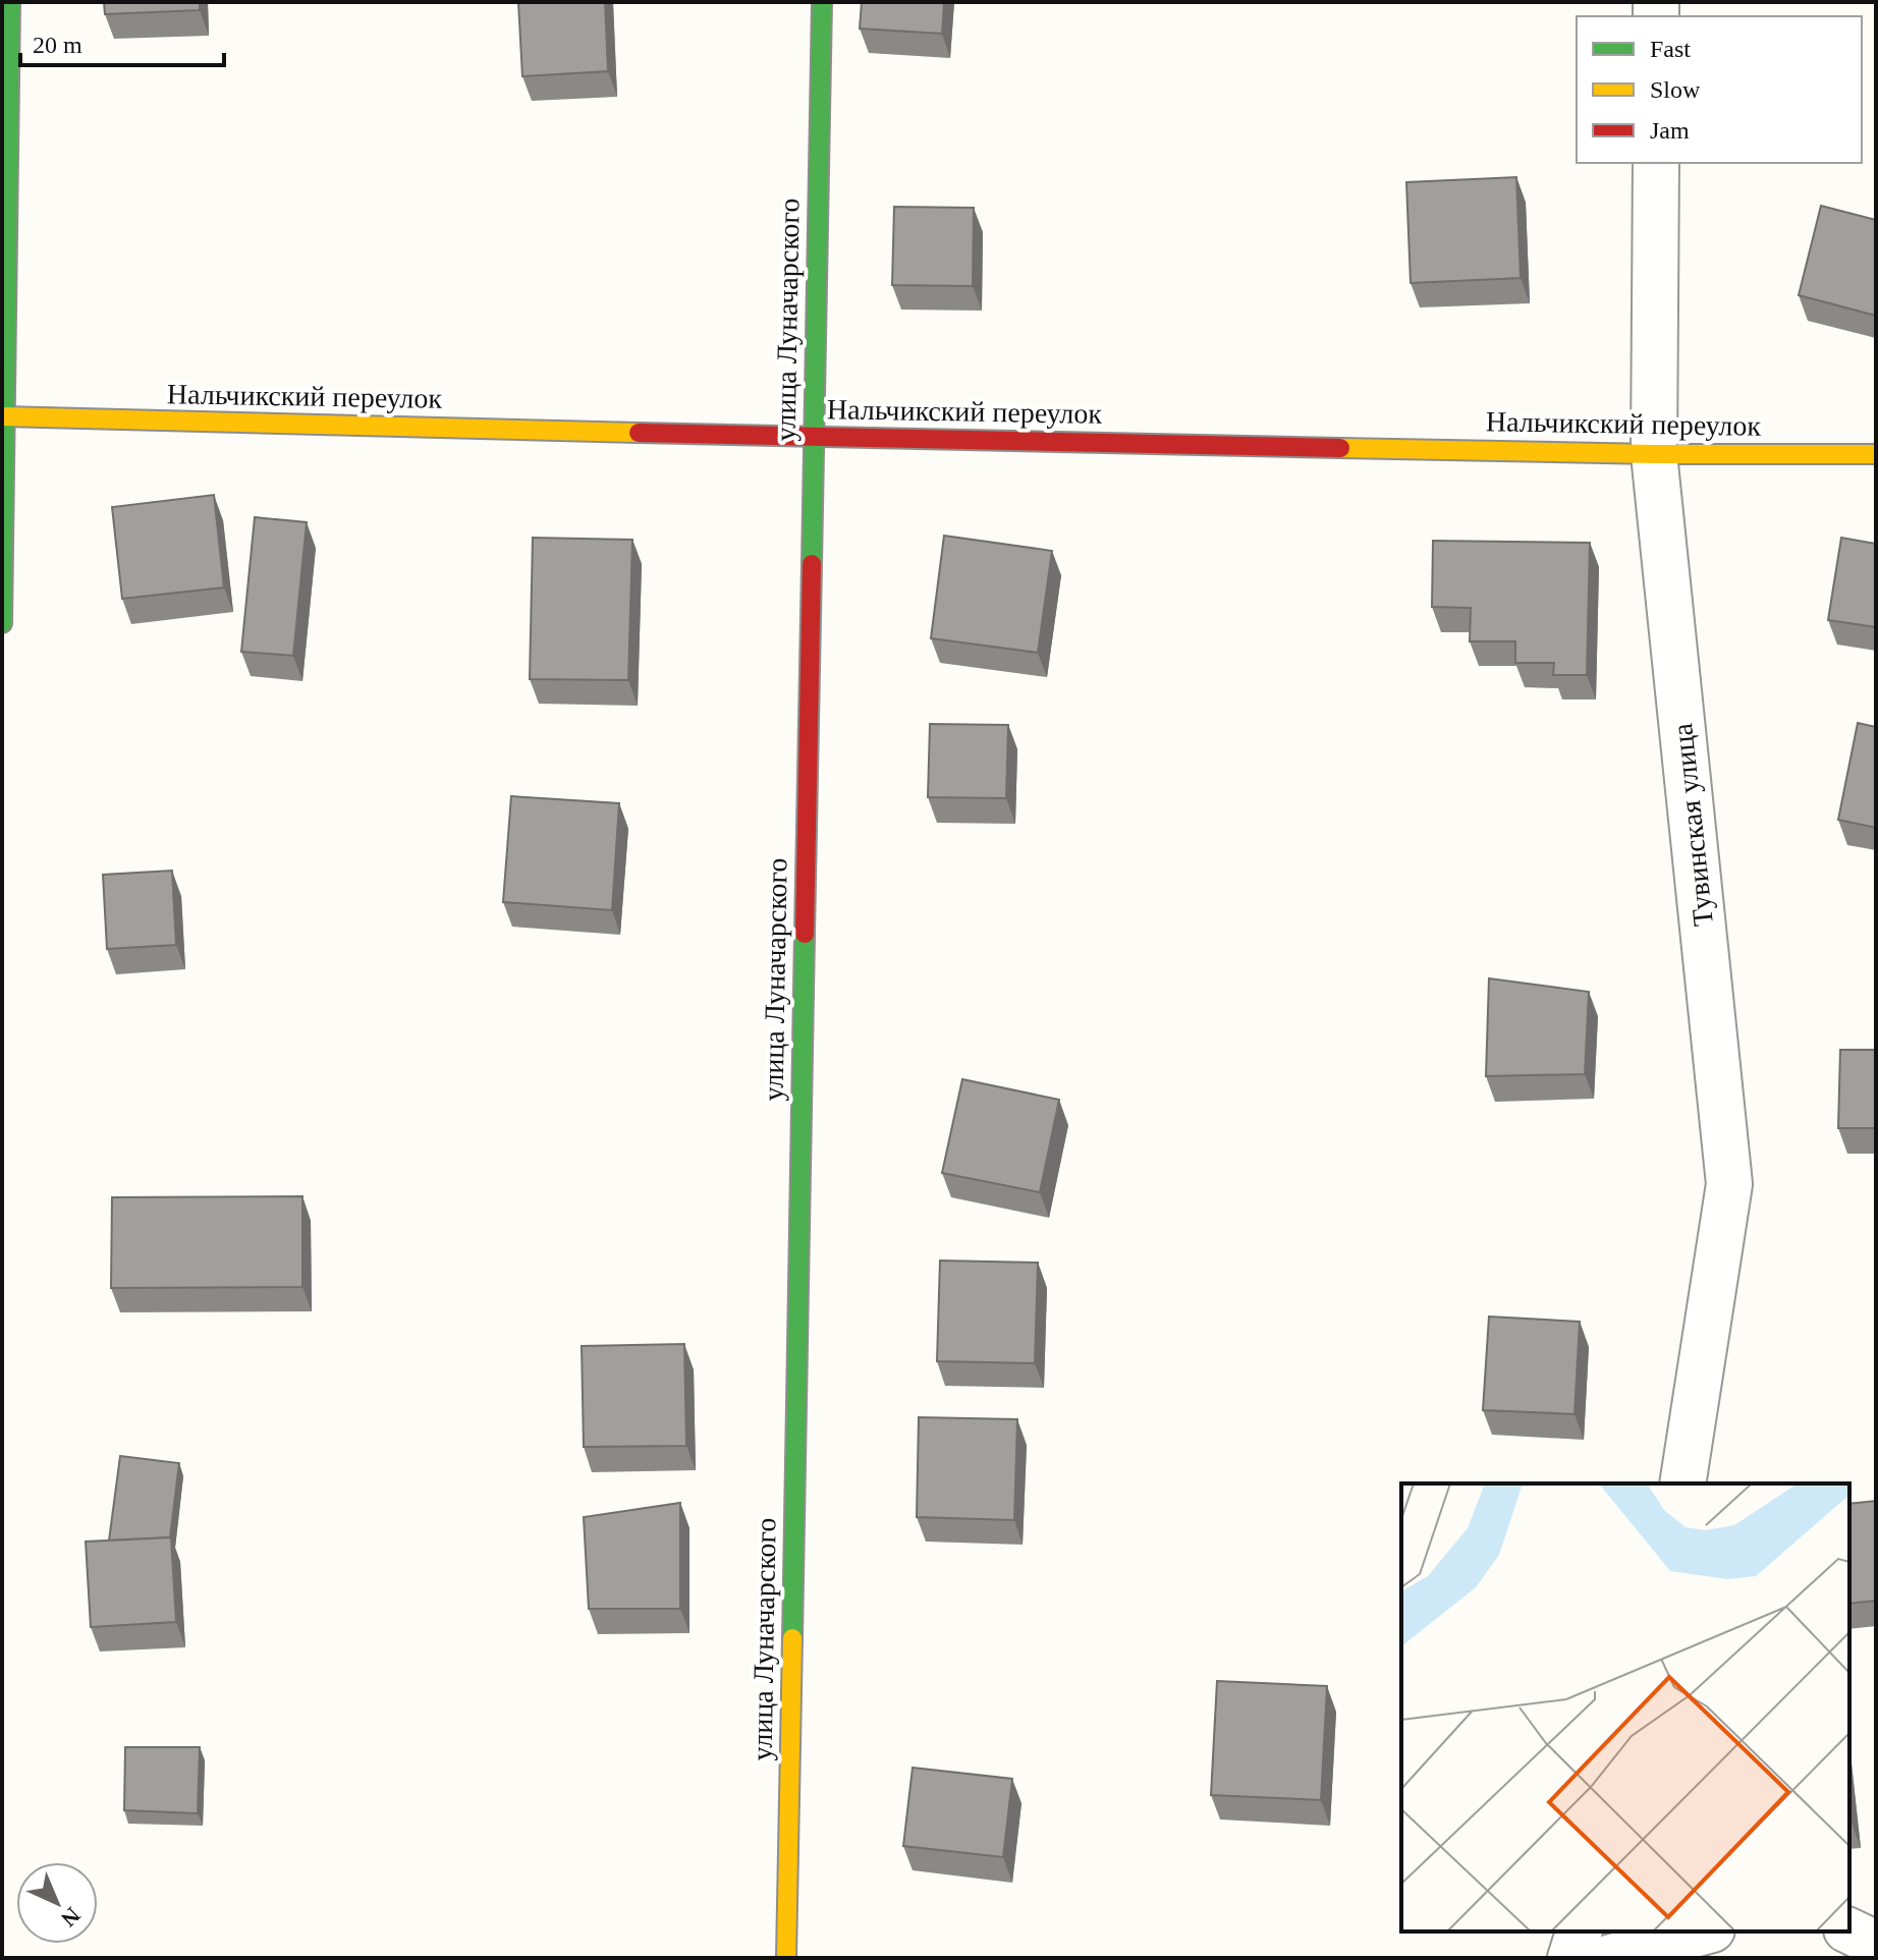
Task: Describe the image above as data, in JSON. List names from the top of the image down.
{
  "streets": {
    "street": ["улица Луначарского", "Нальчикский переулок", "Тувинская улица"]
  },
  "crossings": [
    ["улица Луначарского", "Нальчикский переулок"],
    ["Нальчикский переулок", "Тувинская улица"]
  ],
  "legend": ["Fast", "Slow", "Jam"],
  "scale_bar": "20 m",
  "north": "bottom right"
}
